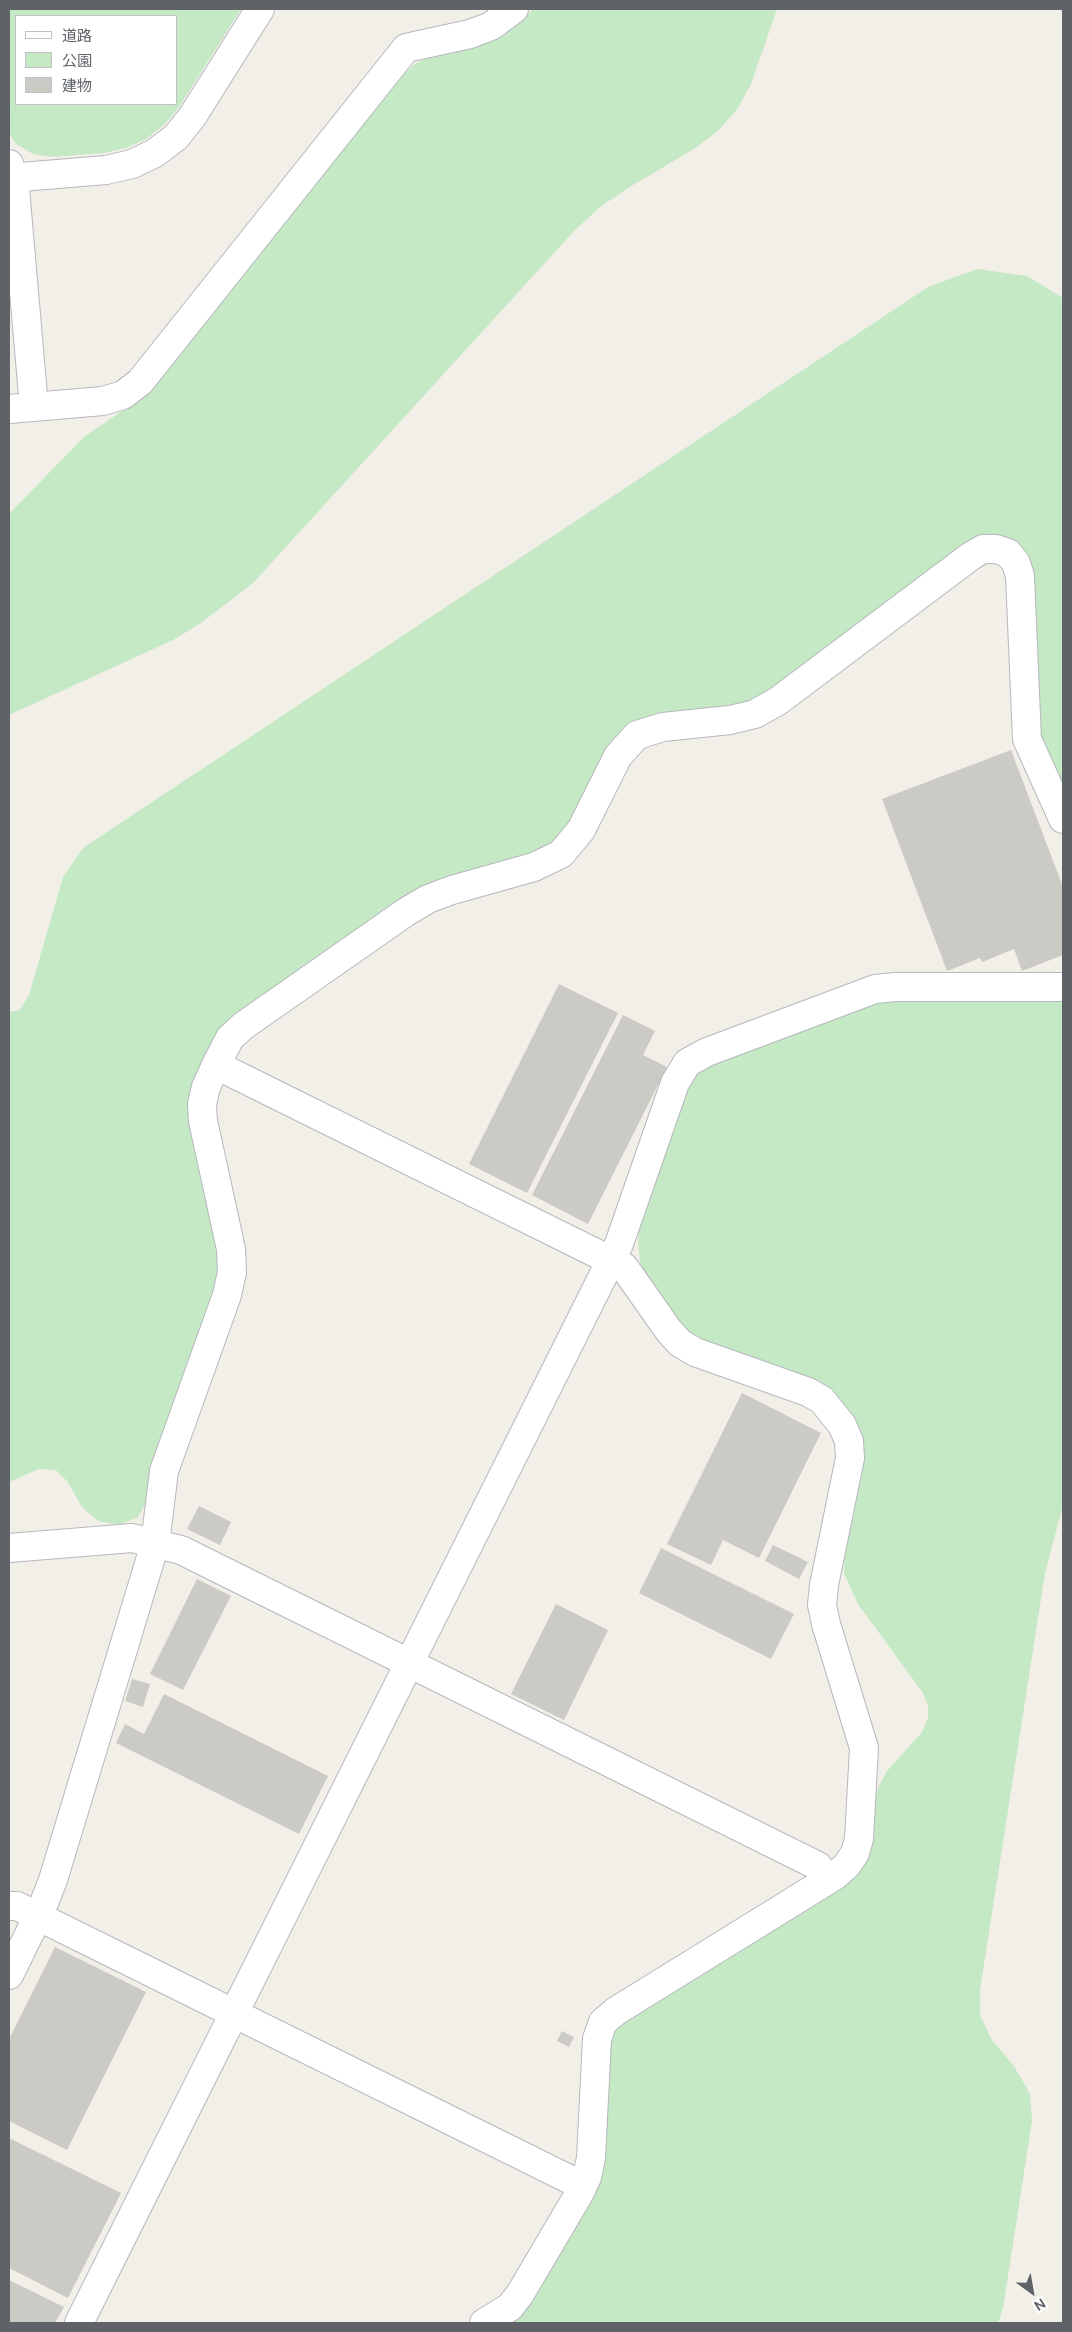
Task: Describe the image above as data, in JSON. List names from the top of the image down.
{
  "legend": ["道路", "公園", "建物"],
  "north": "bottom right"
}
